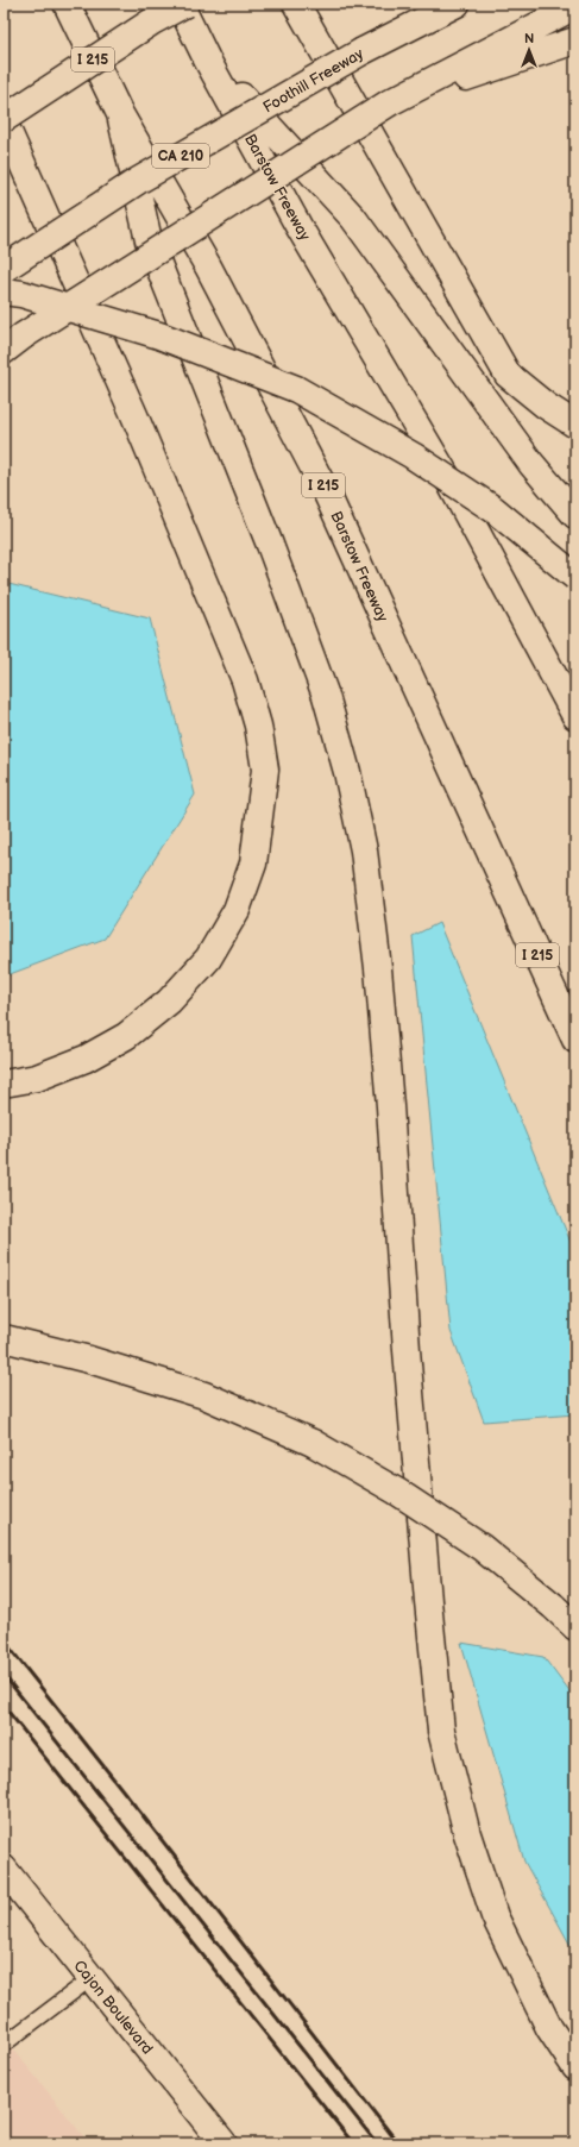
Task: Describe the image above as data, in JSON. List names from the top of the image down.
{
  "streets": {
    "main road": [
      "I 215",
      "Foothill Freeway",
      "CA 210",
      "Barstow Freeway",
      "Cajon Boulevard"
    ]
  },
  "north": "top"
}
